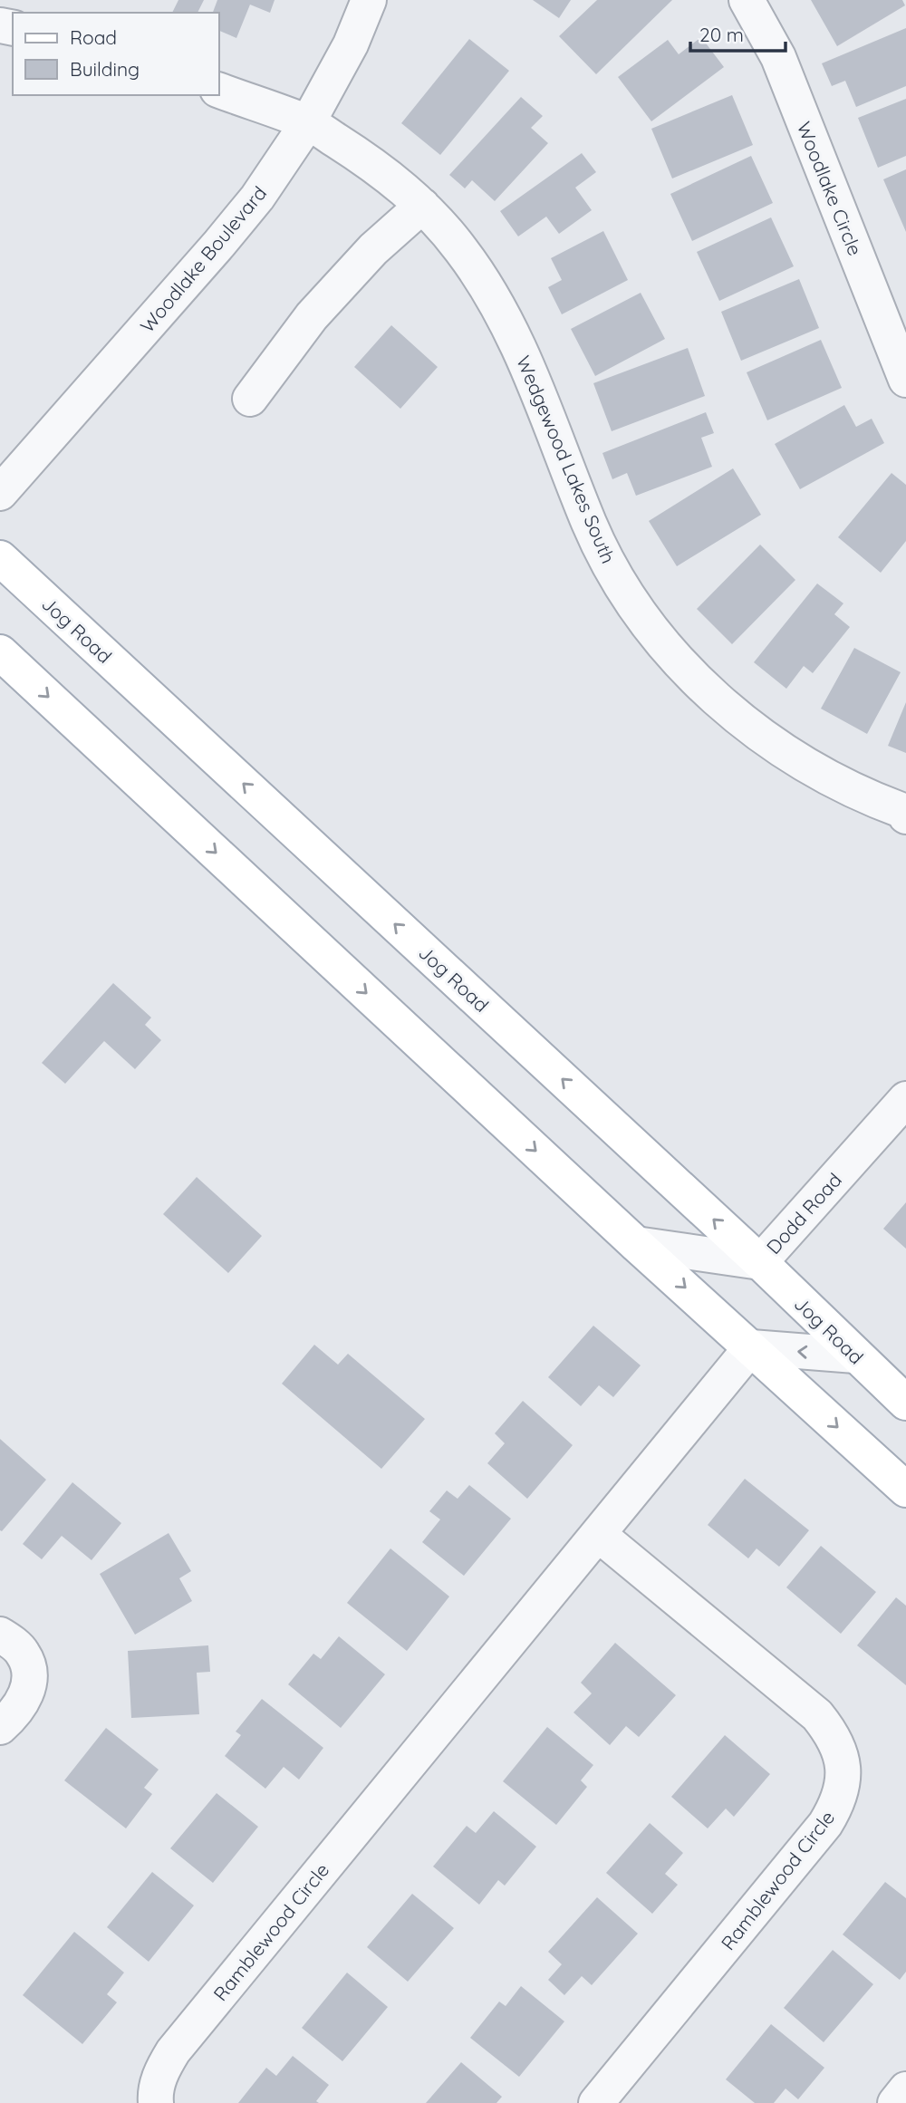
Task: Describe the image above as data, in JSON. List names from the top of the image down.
{
  "streets": {
    "main road": ["Jog Road"],
    "street": [
      "Woodlake Circle",
      "Woodlake Boulevard",
      "Wedgewood Lakes South",
      "Dodd Road",
      "Ramblewood Circle"
    ]
  },
  "crossings": [
    ["Woodlake Boulevard", "Wedgewood Lakes South"],
    ["Jog Road", "Dodd Road"]
  ],
  "legend": ["Road", "Building"],
  "scale_bar": "20 m"
}
